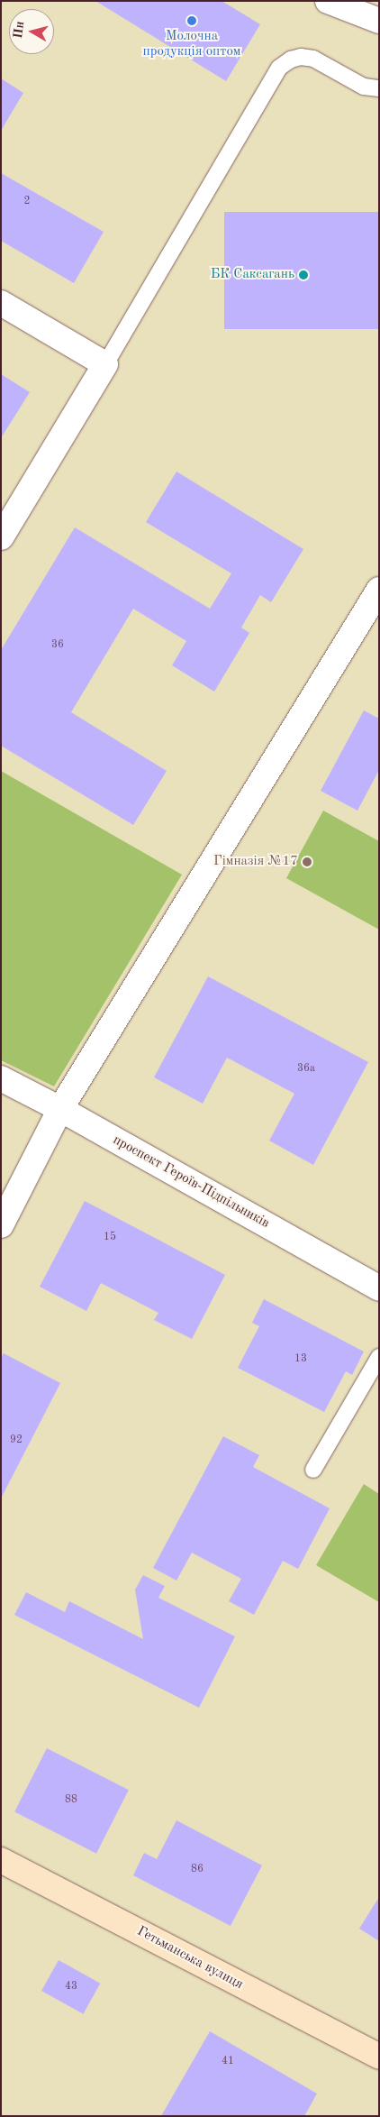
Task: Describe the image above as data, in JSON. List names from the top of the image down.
{
  "streets": {
    "street": ["проспект Героїв-Підпільників", "Гетьманська вулиця"]
  },
  "places": ["Молочна продукція оптом", "БК Саксагань", "Гімназія №17"],
  "house_numbers": [
    "2",
    "36",
    "36а",
    "15",
    "13",
    "92",
    "88",
    "86",
    "43",
    "41"
  ],
  "north": "left"
}
